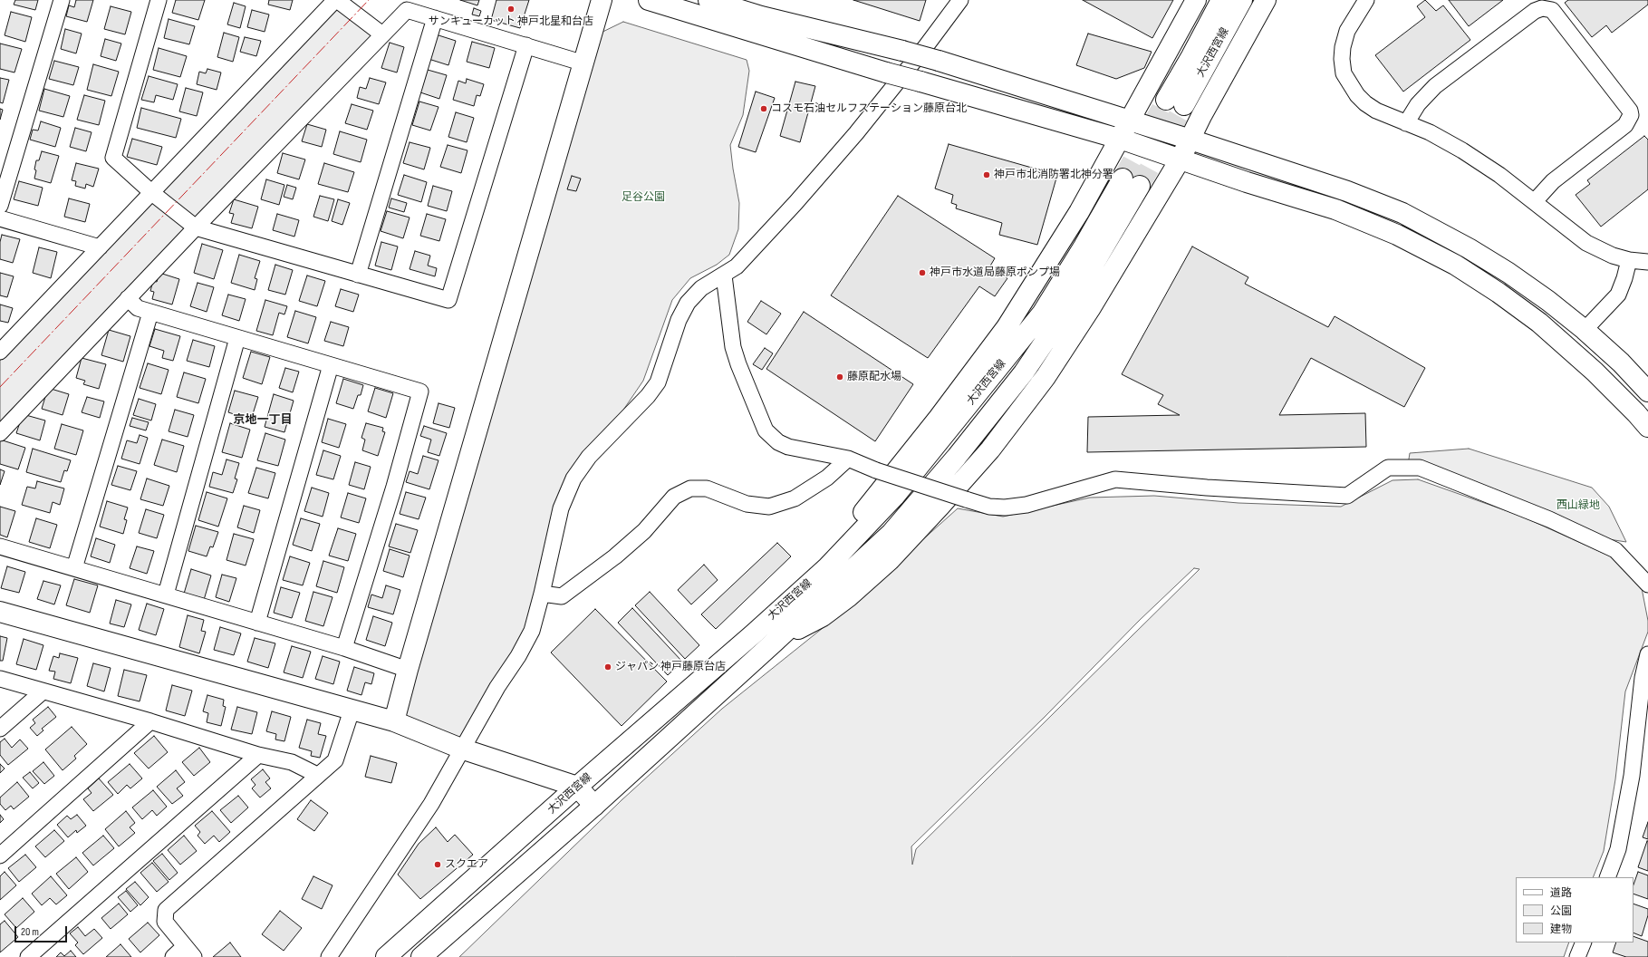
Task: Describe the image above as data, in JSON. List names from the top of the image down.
{
  "streets": {
    "main road": ["大沢西宮線"]
  },
  "districts": ["京地一丁目"],
  "parks": ["足谷公園", "西山緑地"],
  "places": [
    "サンキューカット 神戸北星和台店",
    "コスモ石油セルフステーション藤原台北",
    "神戸市北消防署北神分署",
    "神戸市水道局藤原ポンプ場",
    "藤原配水場",
    "ジャパン 神戸藤原台店",
    "スクエア"
  ],
  "legend": ["道路", "公園", "建物"],
  "scale_bar": "20 m"
}
